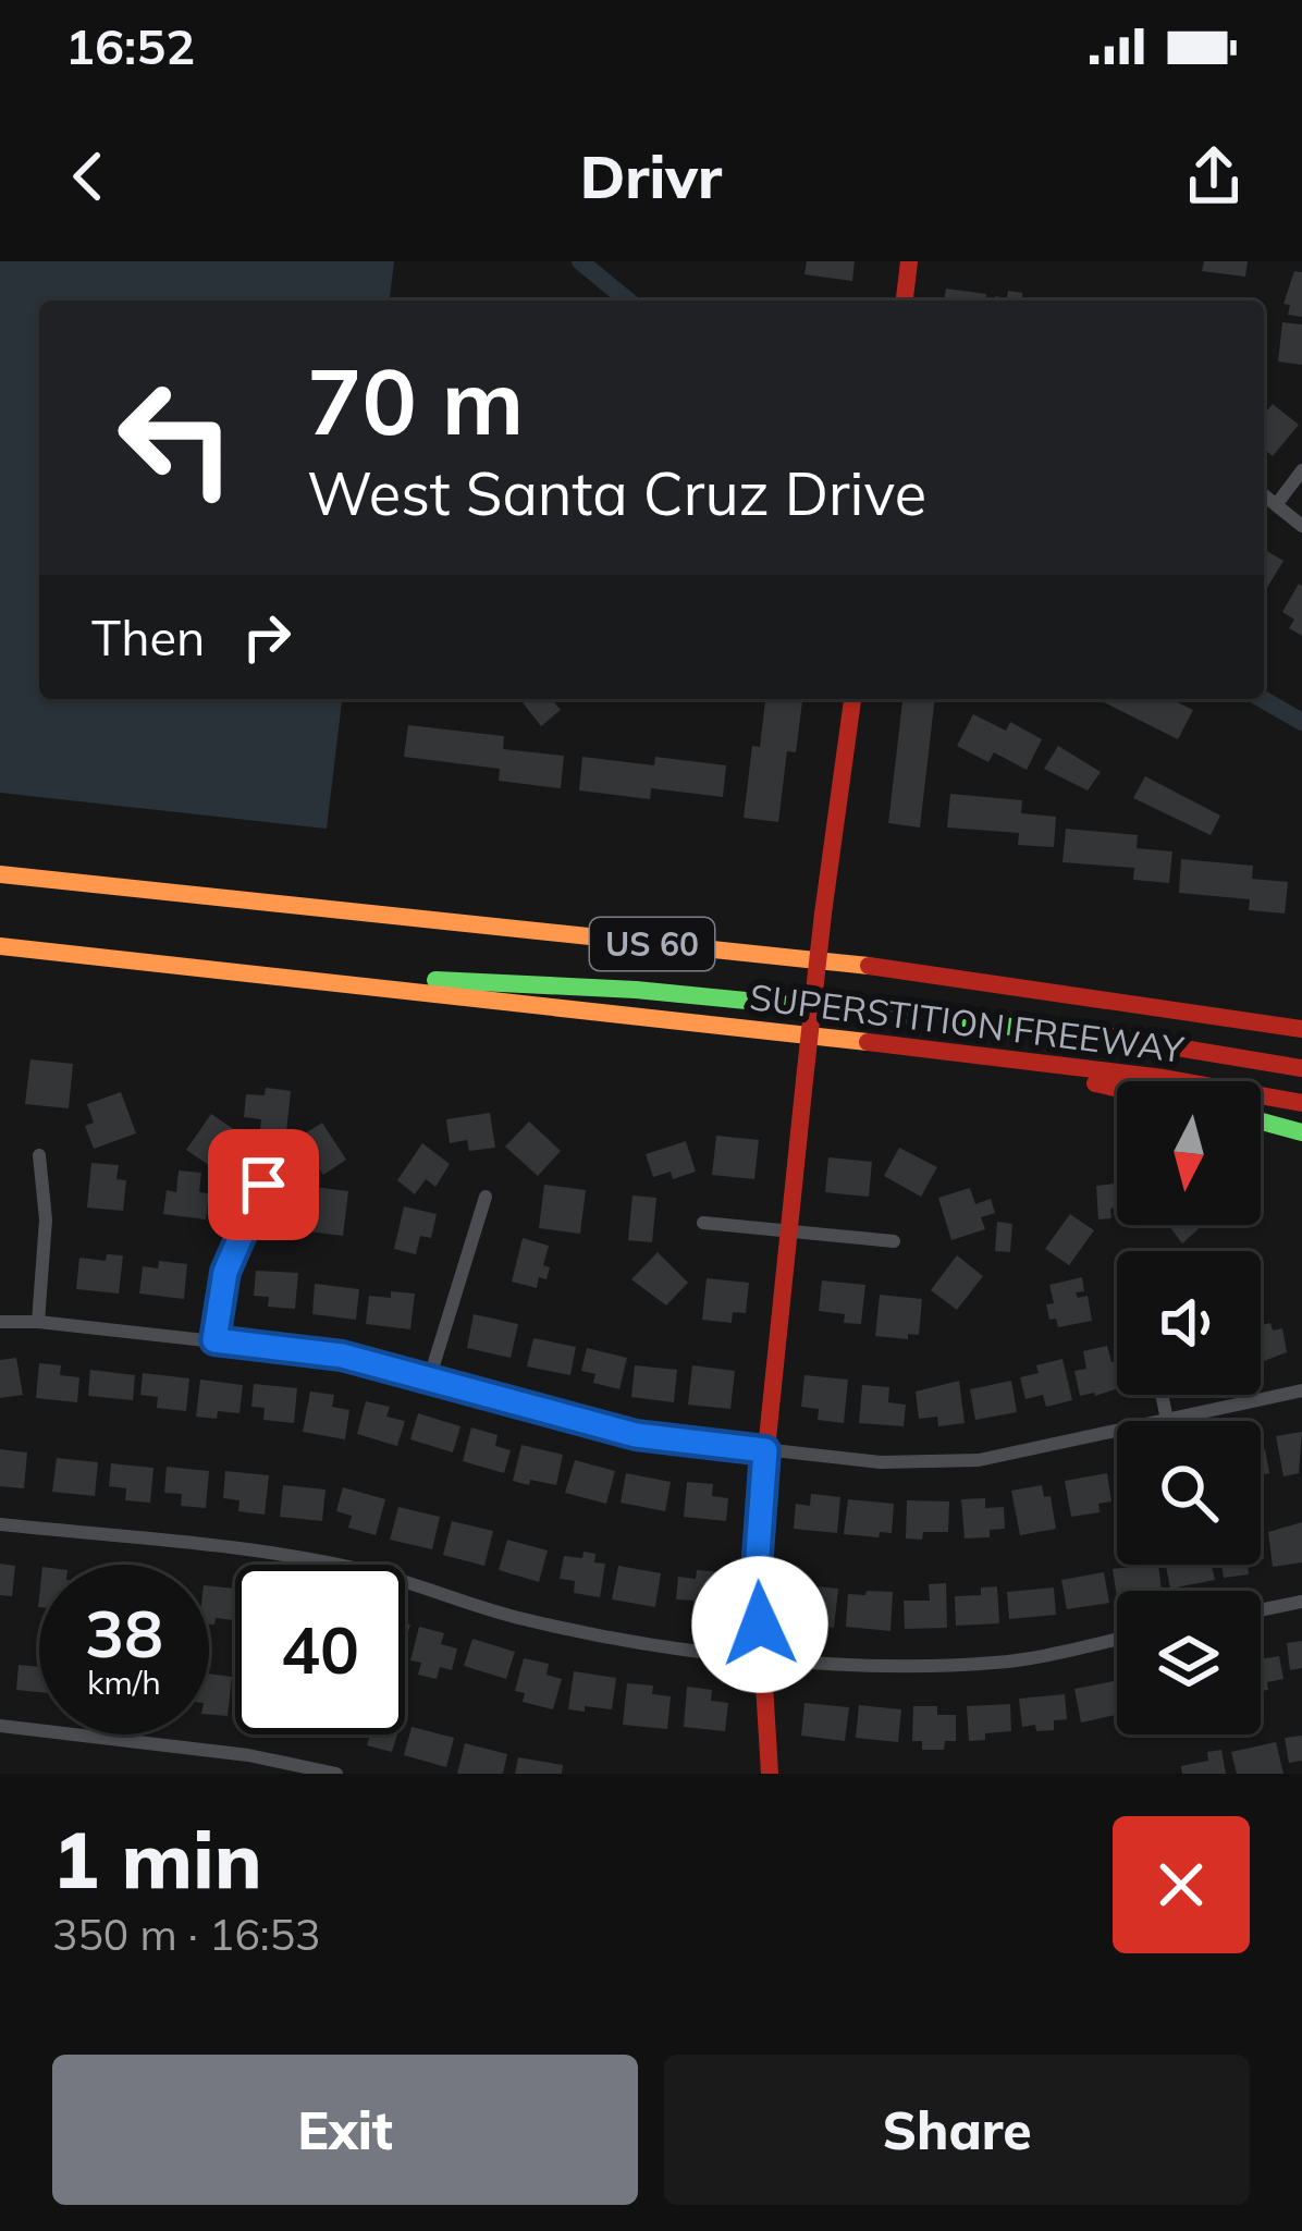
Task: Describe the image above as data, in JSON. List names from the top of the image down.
{
  "streets": {
    "main road": ["US 60", "SUPERSTITION FREEWAY"]
  },
  "north": "bottom",
  "page": {
    "status": "16:52",
    "header": "Drivr",
    "turn": ["70 m", "West Santa Cruz Drive"],
    "then": "Then",
    "speed": "38 km/h",
    "limit": "40",
    "heading": ["1 min", "350 m · 16:53"],
    "buttons": ["Exit", "Share"]
  }
}
